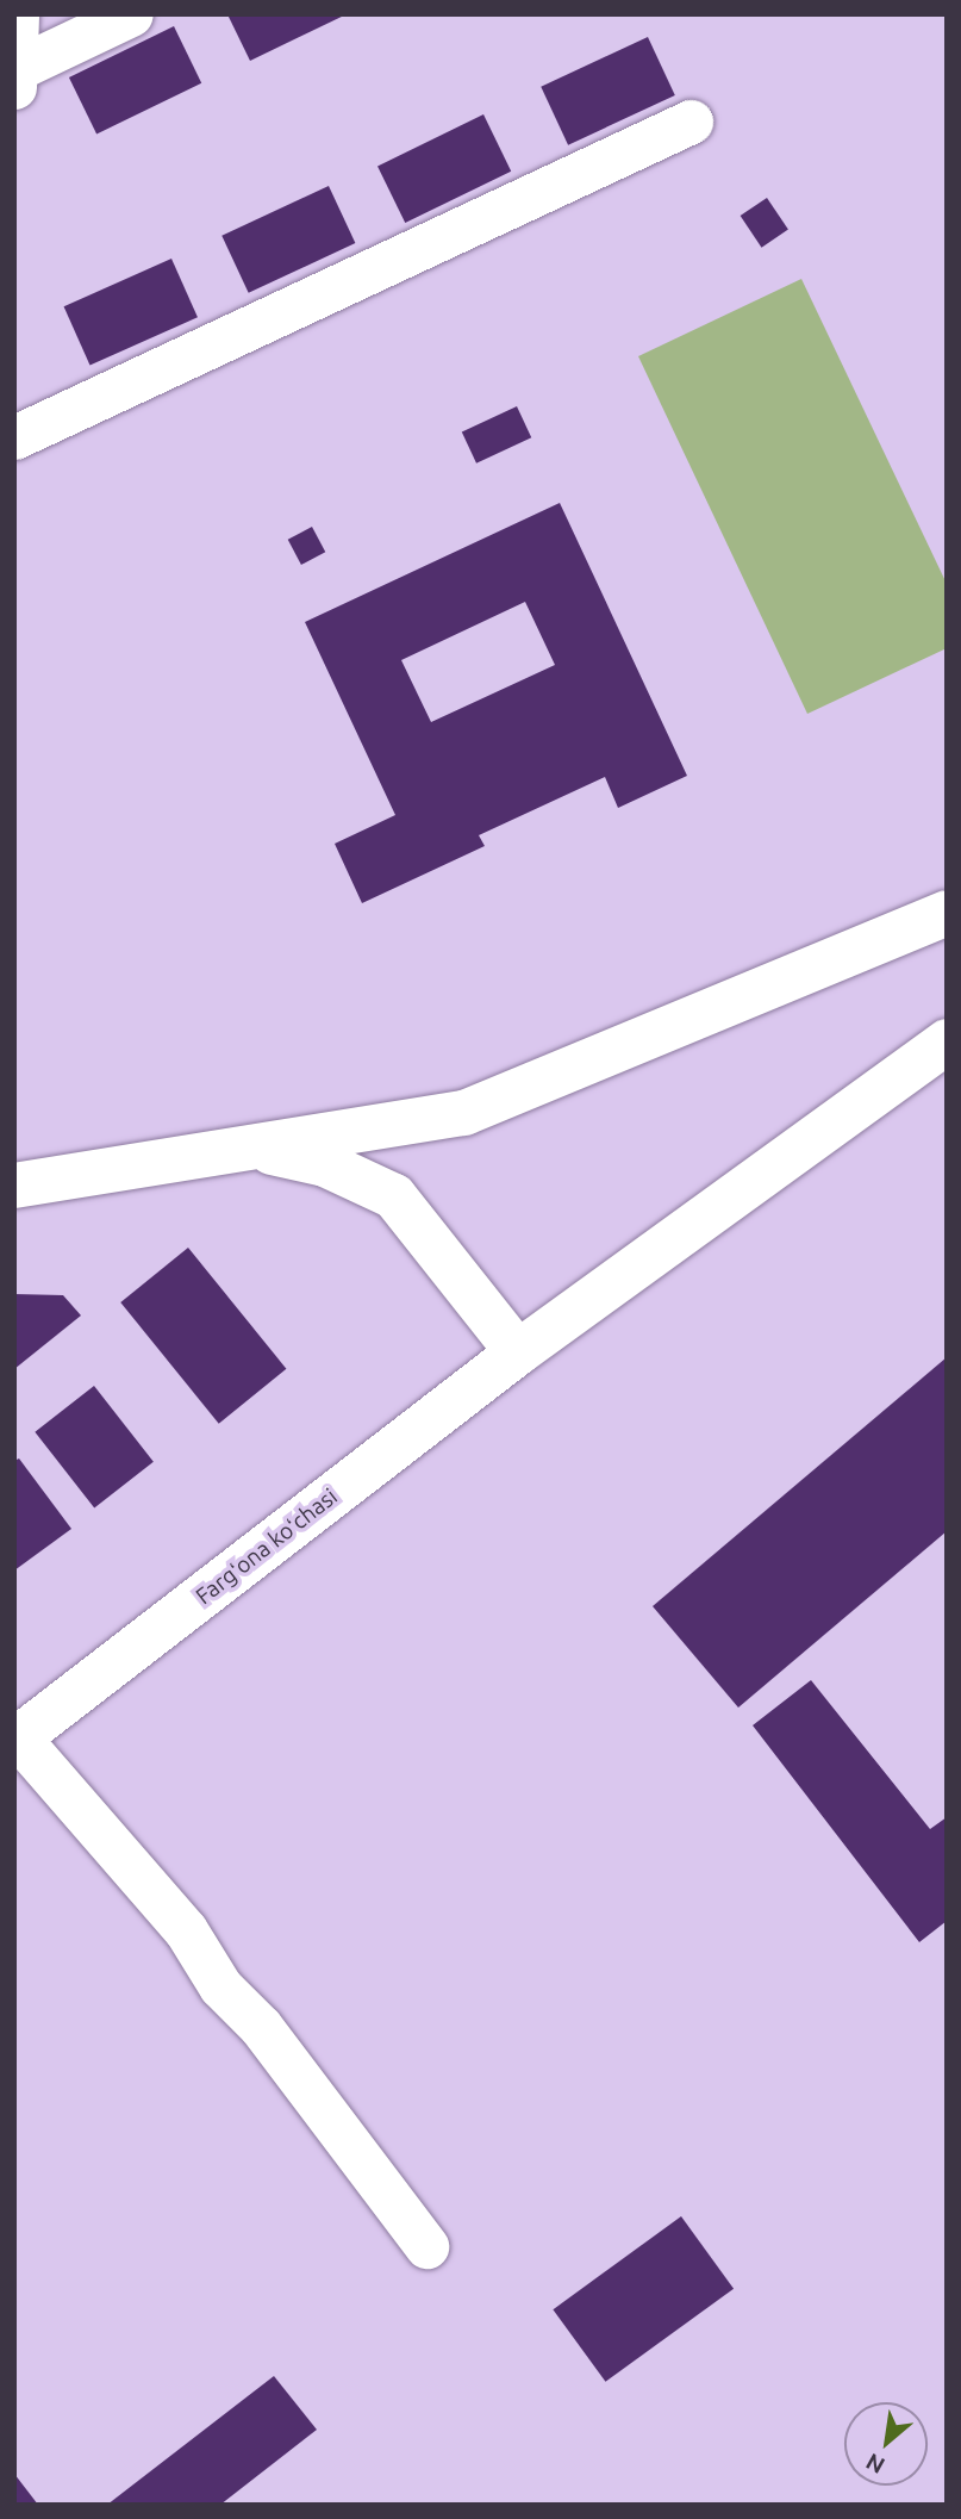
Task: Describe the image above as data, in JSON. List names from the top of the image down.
{
  "streets": {
    "street": ["Fargʻona koʻchasi"]
  },
  "north": "bottom left"
}
